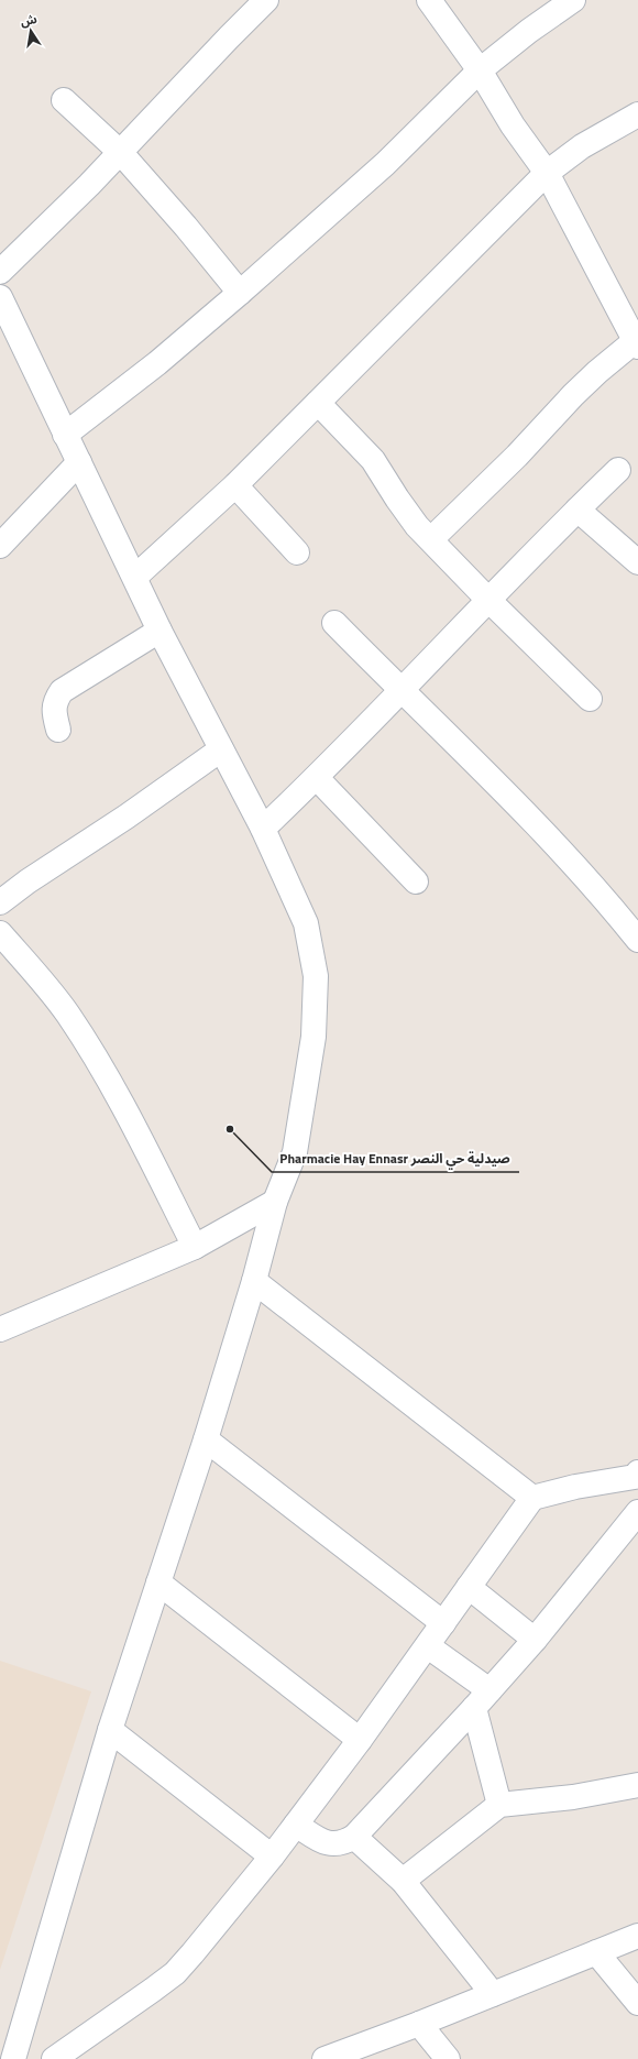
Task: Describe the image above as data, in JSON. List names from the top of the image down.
{
  "places": ["Pharmacie Hay Ennasr صيدلية حي النصر"],
  "north": "top"
}
